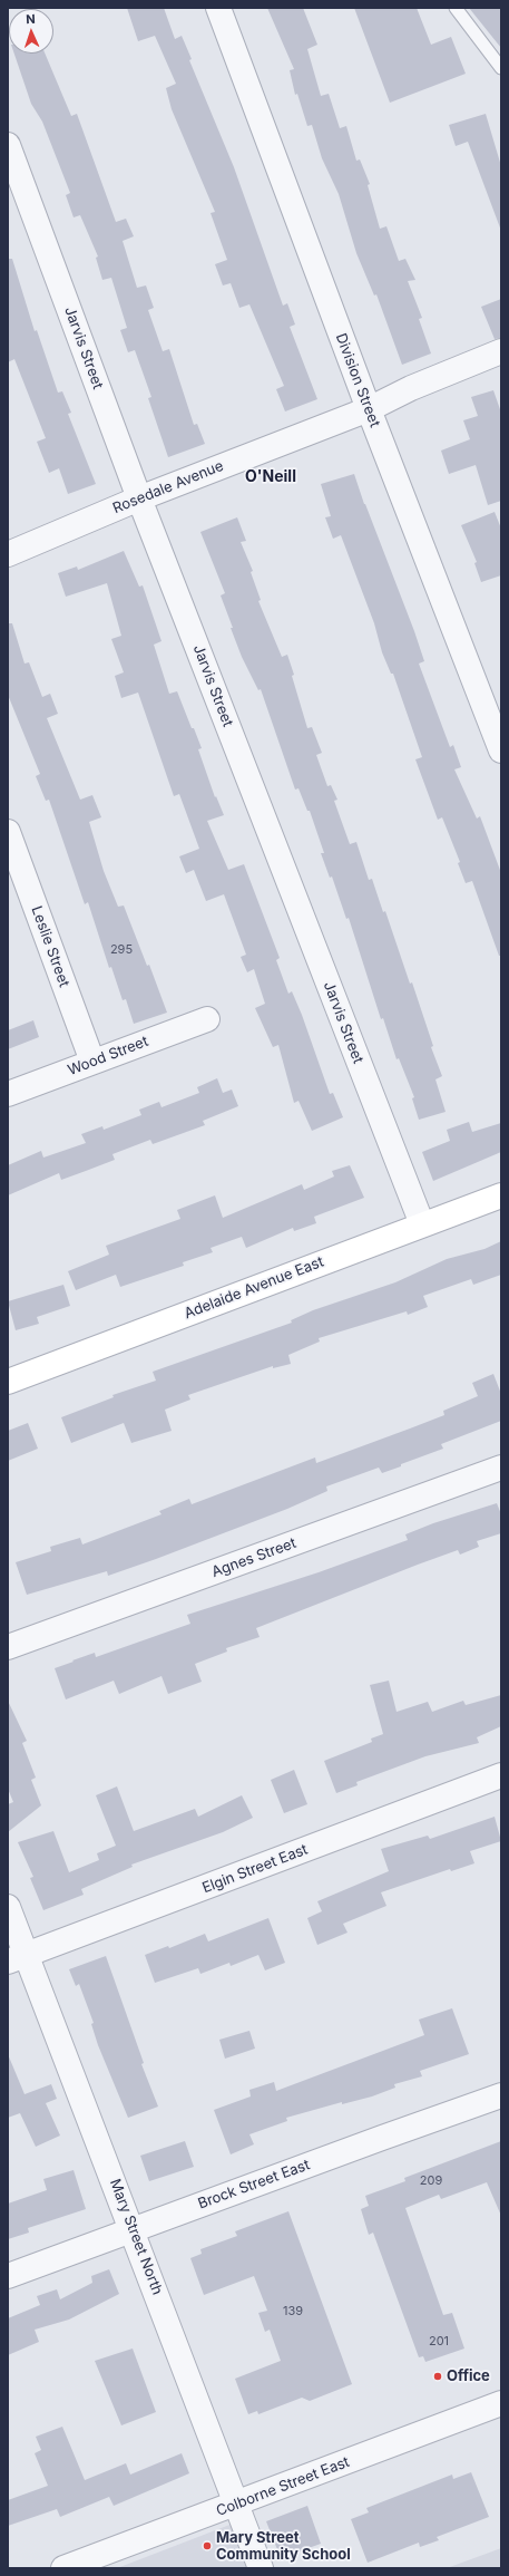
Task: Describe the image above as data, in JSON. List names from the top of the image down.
{
  "streets": {
    "main road": ["Adelaide Avenue East"],
    "street": [
      "Jarvis Street",
      "Division Street",
      "Rosedale Avenue",
      "Leslie Street",
      "Wood Street",
      "Agnes Street",
      "Elgin Street East",
      "Brock Street East",
      "Mary Street North",
      "Colborne Street East"
    ]
  },
  "crossings": [
    ["Jarvis Street", "Rosedale Avenue"],
    ["Jarvis Street", "Adelaide Avenue East"],
    ["Division Street", "Rosedale Avenue"],
    ["Leslie Street", "Wood Street"],
    ["Elgin Street East", "Mary Street North"],
    ["Brock Street East", "Mary Street North"],
    ["Mary Street North", "Colborne Street East"]
  ],
  "districts": ["O'Neill"],
  "places": ["Office", "Mary Street Community School"],
  "house_numbers": [
    "295",
    "209",
    "139",
    "201"
  ],
  "north": "top"
}
